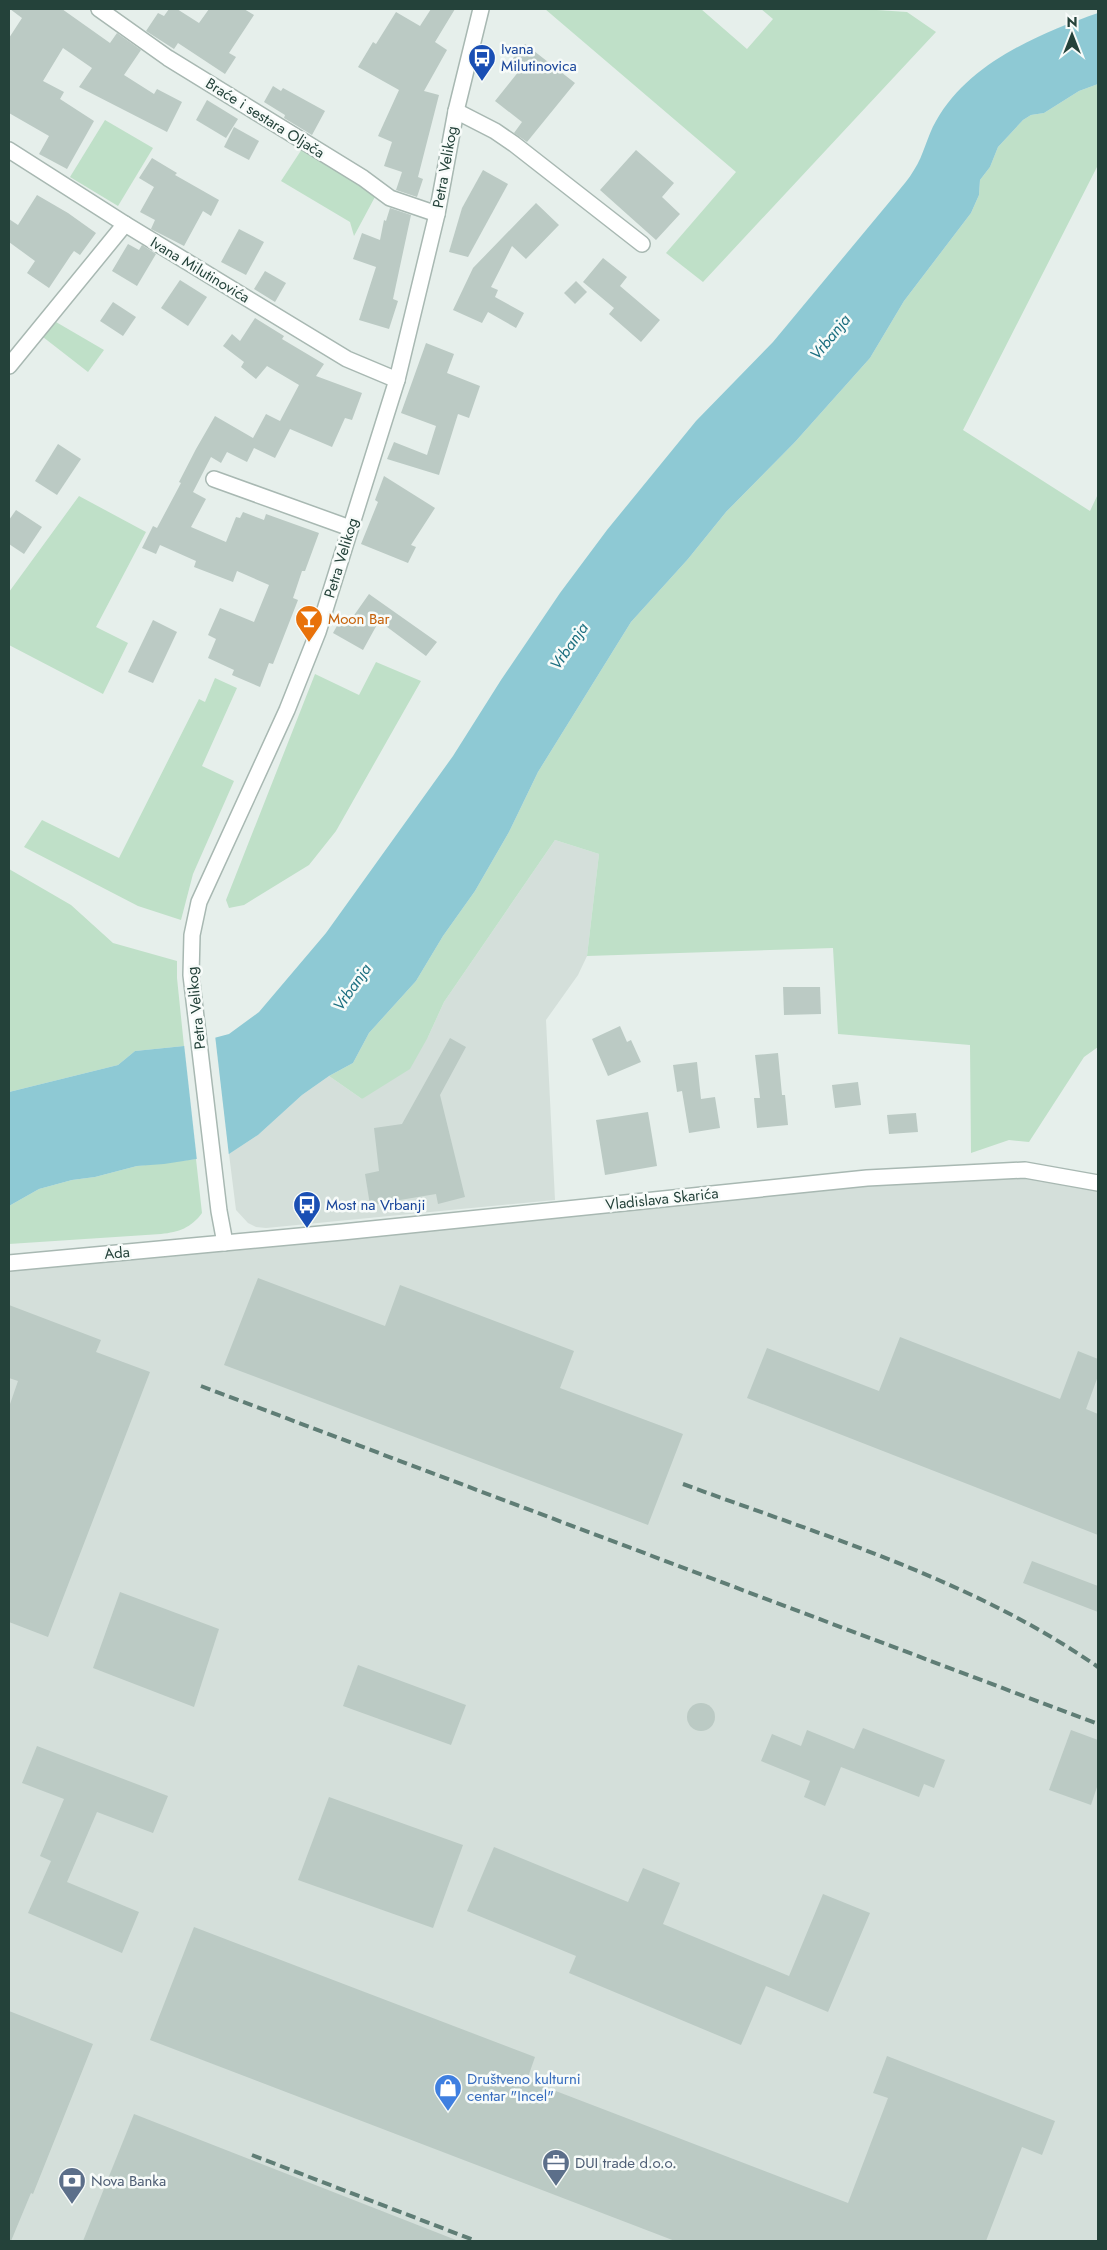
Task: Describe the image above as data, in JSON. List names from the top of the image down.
{
  "streets": {
    "street": [
      "Braće i sestara Oljača",
      "Petra Velikog",
      "Ivana Milutinovića",
      "Vladislava Skarića",
      "Ada"
    ]
  },
  "crossings": [
    ["Braće i sestara Oljača", "Petra Velikog"],
    ["Petra Velikog", "Ivana Milutinovića"],
    ["Petra Velikog", "Vladislava Skarića"],
    ["Petra Velikog", "Ada"],
    ["Vladislava Skarića", "Ada"]
  ],
  "water": ["Vrbanja"],
  "places": {
    "bus stop": ["Ivana Milutinovica", "Most na Vrbanji"],
    "bar": ["Moon Bar"],
    "shop": ["Društveno kulturni centar \"Incel\""],
    "office": ["DUI trade d.o.o."],
    "bank": ["Nova Banka"]
  },
  "north": "top"
}
